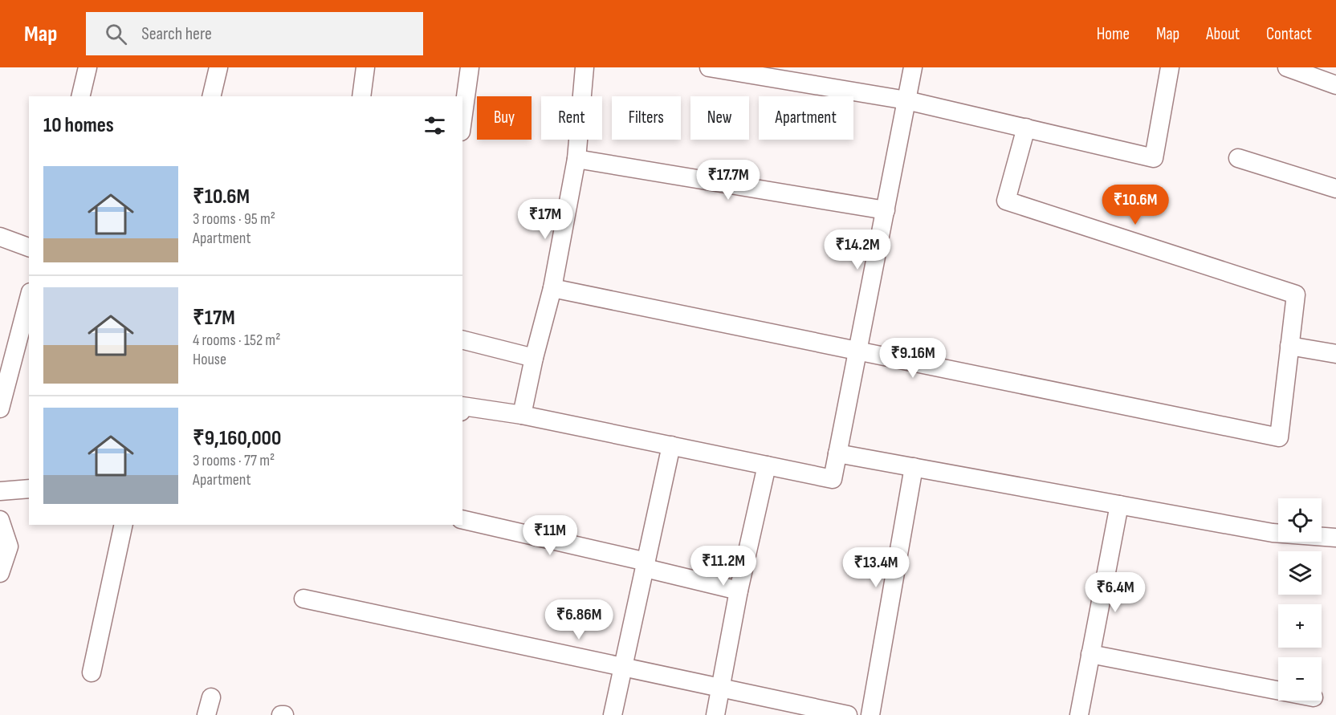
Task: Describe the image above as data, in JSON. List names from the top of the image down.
{
  "page": {
    "header": "Map",
    "search": "Search here",
    "nav": [
      "Home",
      "Map",
      "About",
      "Contact"
    ],
    "chip": [
      "Buy",
      "Rent",
      "Filters",
      "New",
      "Apartment"
    ],
    "heading": "10 homes",
    "list": [
      {
        "name": "₹10.6M",
        "note": "3 rooms · 95 m² · Apartment"
      },
      {
        "name": "₹17M",
        "note": "4 rooms · 152 m² · House"
      },
      {
        "name": "₹9,160,000",
        "note": "3 rooms · 77 m² · Apartment"
      }
    ],
    "price": [
      "₹17.7M",
      "₹10.6M",
      "₹17M",
      "₹14.2M",
      "₹9.16M",
      "₹11M",
      "₹11.2M",
      "₹13.4M",
      "₹6.4M",
      "₹6.86M"
    ],
    "map_buttons": ["+", "−"]
  }
}
